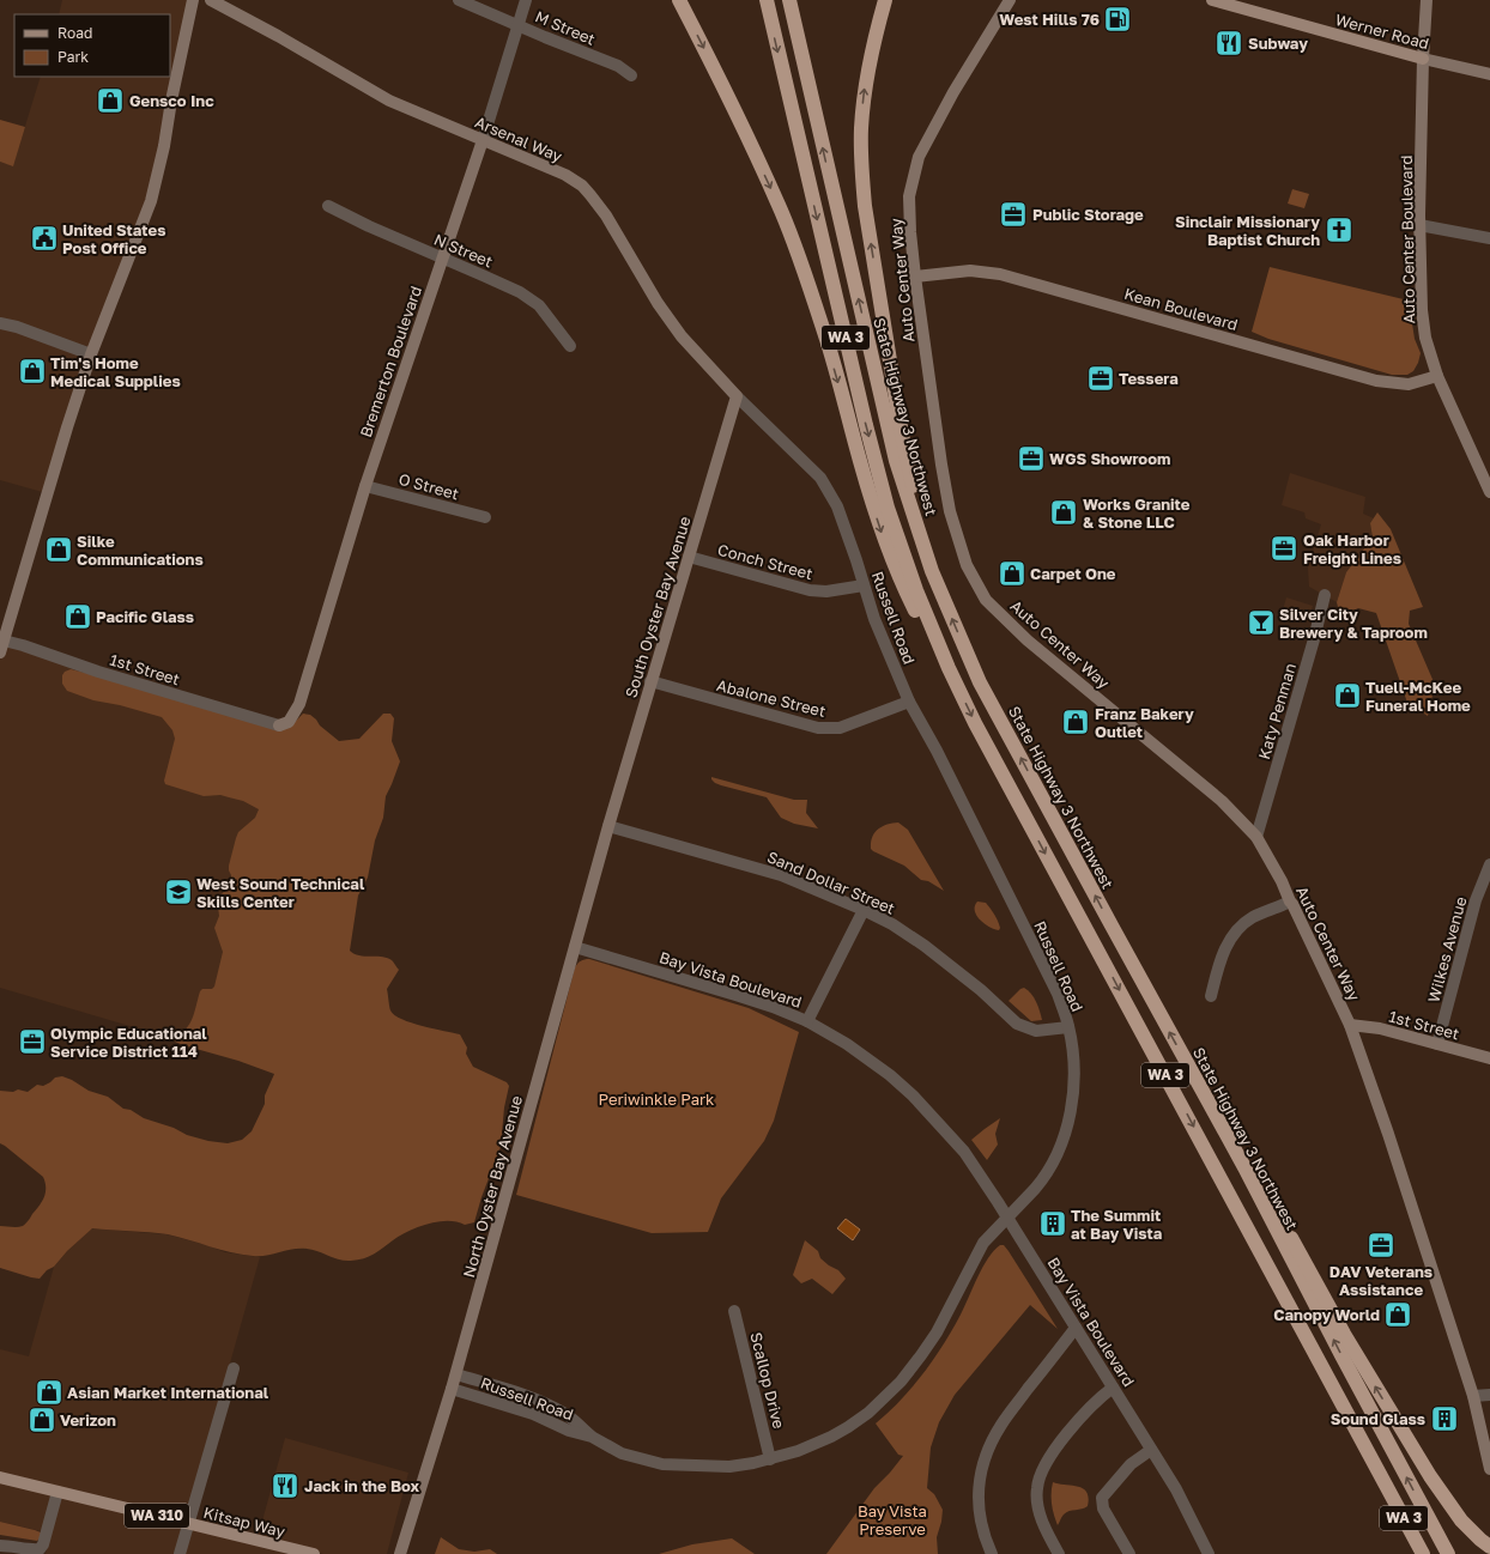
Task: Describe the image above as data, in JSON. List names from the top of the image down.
{
  "streets": {
    "highway": ["WA 3", "State Highway 3 Northwest"],
    "main road": ["Werner Road", "WA 310", "Kitsap Way"],
    "street": [
      "M Street",
      "Arsenal Way",
      "Auto Center Boulevard",
      "N Street",
      "Auto Center Way",
      "Kean Boulevard",
      "Bremerton Boulevard",
      "O Street",
      "Conch Street",
      "South Oyster Bay Avenue",
      "Russell Road",
      "1st Street",
      "Abalone Street",
      "Katy Penman",
      "Sand Dollar Street",
      "Wilkes Avenue",
      "Bay Vista Boulevard",
      "North Oyster Bay Avenue",
      "Scallop Drive"
    ]
  },
  "crossings": [
    ["M Street", "Bremerton Boulevard"],
    ["Werner Road", "Auto Center Boulevard"],
    ["Arsenal Way", "Bremerton Boulevard"],
    ["Arsenal Way", "South Oyster Bay Avenue"],
    ["Arsenal Way", "Russell Road"],
    ["Auto Center Boulevard", "Kean Boulevard"],
    ["N Street", "Bremerton Boulevard"],
    ["Auto Center Way", "Kean Boulevard"],
    ["Auto Center Way", "1st Street"],
    ["Auto Center Way", "Katy Penman"],
    ["Bremerton Boulevard", "O Street"],
    ["Bremerton Boulevard", "1st Street"],
    ["Conch Street", "South Oyster Bay Avenue"],
    ["Conch Street", "Russell Road"],
    ["South Oyster Bay Avenue", "Russell Road"],
    ["South Oyster Bay Avenue", "Abalone Street"],
    ["South Oyster Bay Avenue", "Sand Dollar Street"],
    ["South Oyster Bay Avenue", "North Oyster Bay Avenue"],
    ["Russell Road", "Abalone Street"],
    ["Russell Road", "Sand Dollar Street"],
    ["Russell Road", "Bay Vista Boulevard"],
    ["Russell Road", "North Oyster Bay Avenue"],
    ["Russell Road", "Scallop Drive"],
    ["1st Street", "Wilkes Avenue"],
    ["Sand Dollar Street", "North Oyster Bay Avenue"],
    ["Bay Vista Boulevard", "North Oyster Bay Avenue"]
  ],
  "parks": ["Periwinkle Park", "Bay Vista Preserve"],
  "places": {
    "fuel station": ["West Hills 76"],
    "restaurant": ["Subway", "Jack in the Box"],
    "shop": [
      "Gensco Inc",
      "Tim's Home Medical Supplies",
      "Works Granite & Stone LLC",
      "Silke Communications",
      "Carpet One",
      "Pacific Glass",
      "Tuell-McKee Funeral Home",
      "Franz Bakery Outlet",
      "Canopy World",
      "Asian Market International",
      "Verizon"
    ],
    "office": [
      "Public Storage",
      "Tessera",
      "WGS Showroom",
      "Oak Harbor Freight Lines",
      "Olympic Educational Service District 114",
      "DAV Veterans Assistance"
    ],
    "church": ["Sinclair Missionary Baptist Church"],
    "public building": ["United States Post Office"],
    "bar": ["Silver City Brewery & Taproom"],
    "school or university": ["West Sound Technical Skills Center"],
    "building": ["The Summit at Bay Vista", "Sound Glass"]
  },
  "legend": ["Road", "Park"]
}
